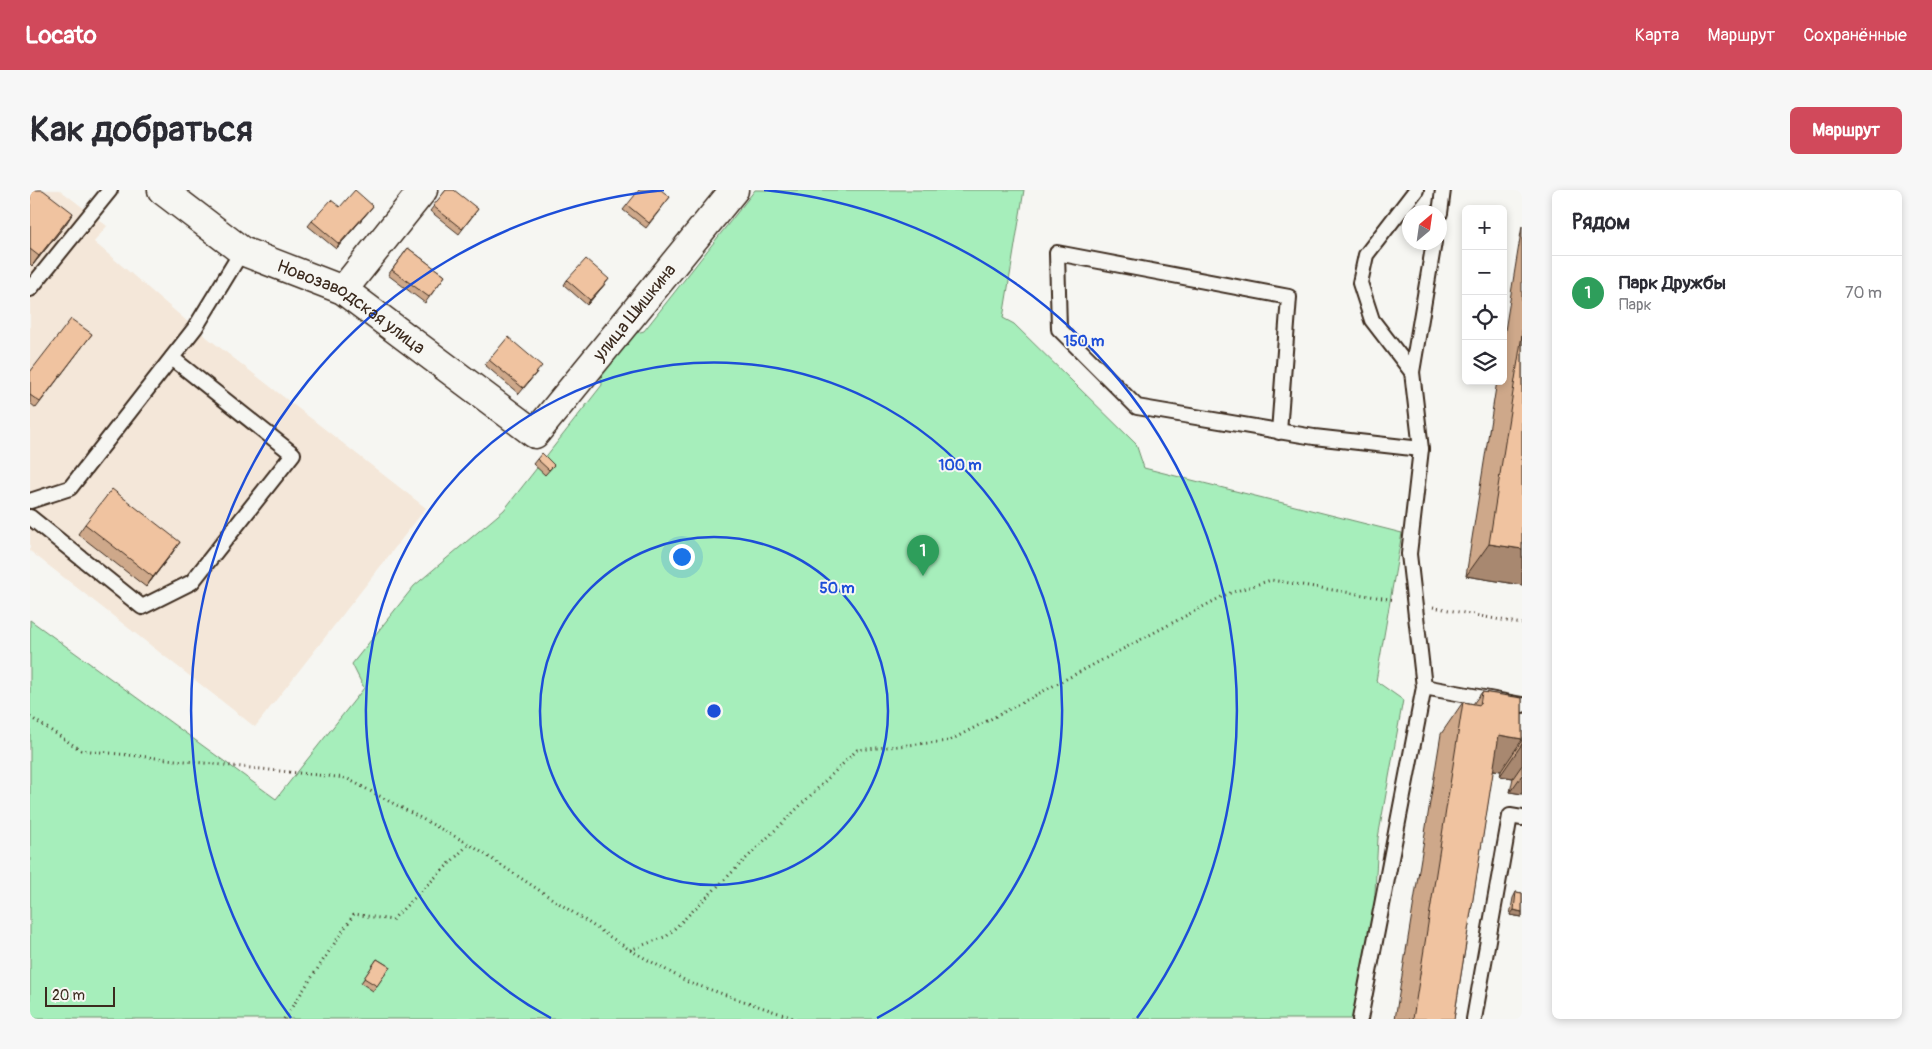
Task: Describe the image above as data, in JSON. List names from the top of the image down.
{
  "streets": {
    "street": ["Новозаводская улица", "улица Шишкина"]
  },
  "crossings": [
    ["Новозаводская улица", "улица Шишкина"]
  ],
  "scale_bar": "20 m",
  "north": "top right",
  "page": {
    "header": "Locato",
    "nav": ["Карта", "Маршрут", "Сохранённые"],
    "buttons": "Маршрут",
    "title": "Как добраться",
    "heading": "Рядом",
    "map_buttons": ["+", "−"],
    "list": [
      {
        "mark": "1",
        "name": "Парк Дружбы",
        "note": "Парк",
        "value": "70 m"
      }
    ],
    "pins": "1",
    "scale": "20 m"
  },
  "rings": ["150 m", "100 m", "50 m"]
}
